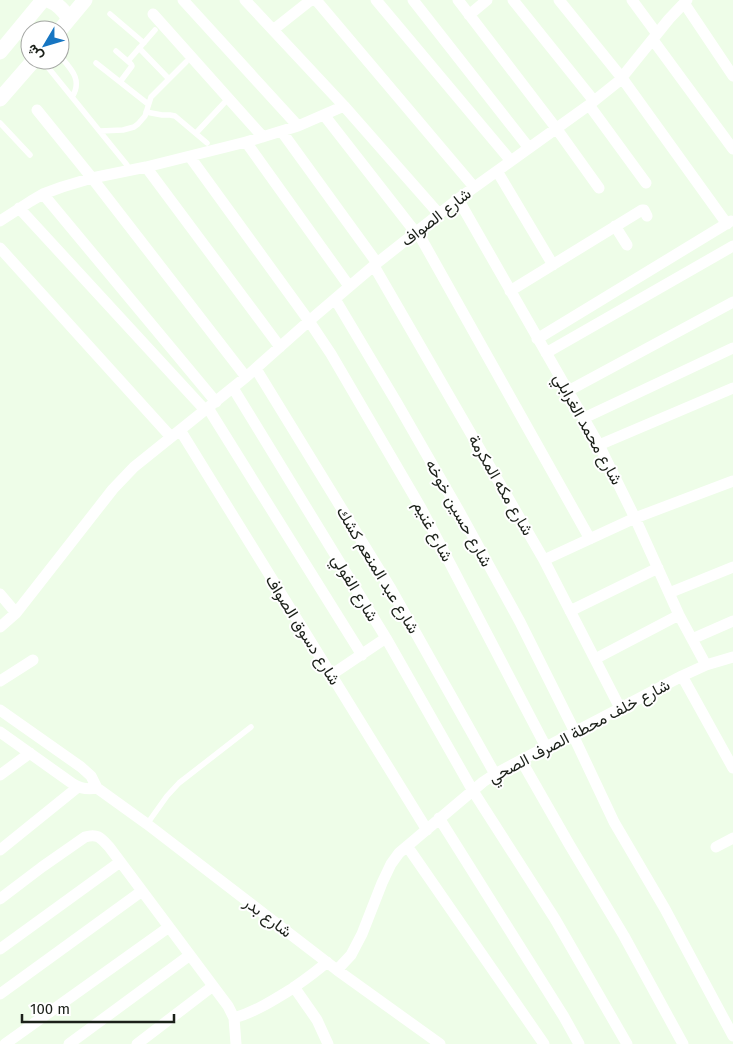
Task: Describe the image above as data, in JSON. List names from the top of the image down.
{
  "streets": {
    "street": [
      "شارع الصواف",
      "شارع محمد الغرابلي",
      "شارع مكه المكرمة",
      "شارع حسين خوخه",
      "شارع غنيم",
      "شارع عبد المنعم كشك",
      "شارع الفولي",
      "شارع دسوق الصواف",
      "شارع خلف محطة الصرف الصحي",
      "شارع بدر"
    ]
  },
  "crossings": [
    ["شارع الصواف", "شارع محمد الغرابلي"],
    ["شارع الصواف", "شارع مكه المكرمة"],
    ["شارع الصواف", "شارع حسين خوخه"],
    ["شارع الصواف", "شارع غنيم"],
    ["شارع الصواف", "شارع عبد المنعم كشك"],
    ["شارع الصواف", "شارع الفولي"],
    ["شارع الصواف", "شارع دسوق الصواف"],
    ["شارع محمد الغرابلي", "شارع خلف محطة الصرف الصحي"],
    ["شارع مكه المكرمة", "شارع خلف محطة الصرف الصحي"],
    ["شارع حسين خوخه", "شارع خلف محطة الصرف الصحي"],
    ["شارع غنيم", "شارع خلف محطة الصرف الصحي"],
    ["شارع عبد المنعم كشك", "شارع خلف محطة الصرف الصحي"],
    ["شارع الفولي", "شارع خلف محطة الصرف الصحي"],
    ["شارع دسوق الصواف", "شارع خلف محطة الصرف الصحي"],
    ["شارع خلف محطة الصرف الصحي", "شارع بدر"]
  ],
  "scale_bar": "100 m",
  "north": "bottom left"
}
